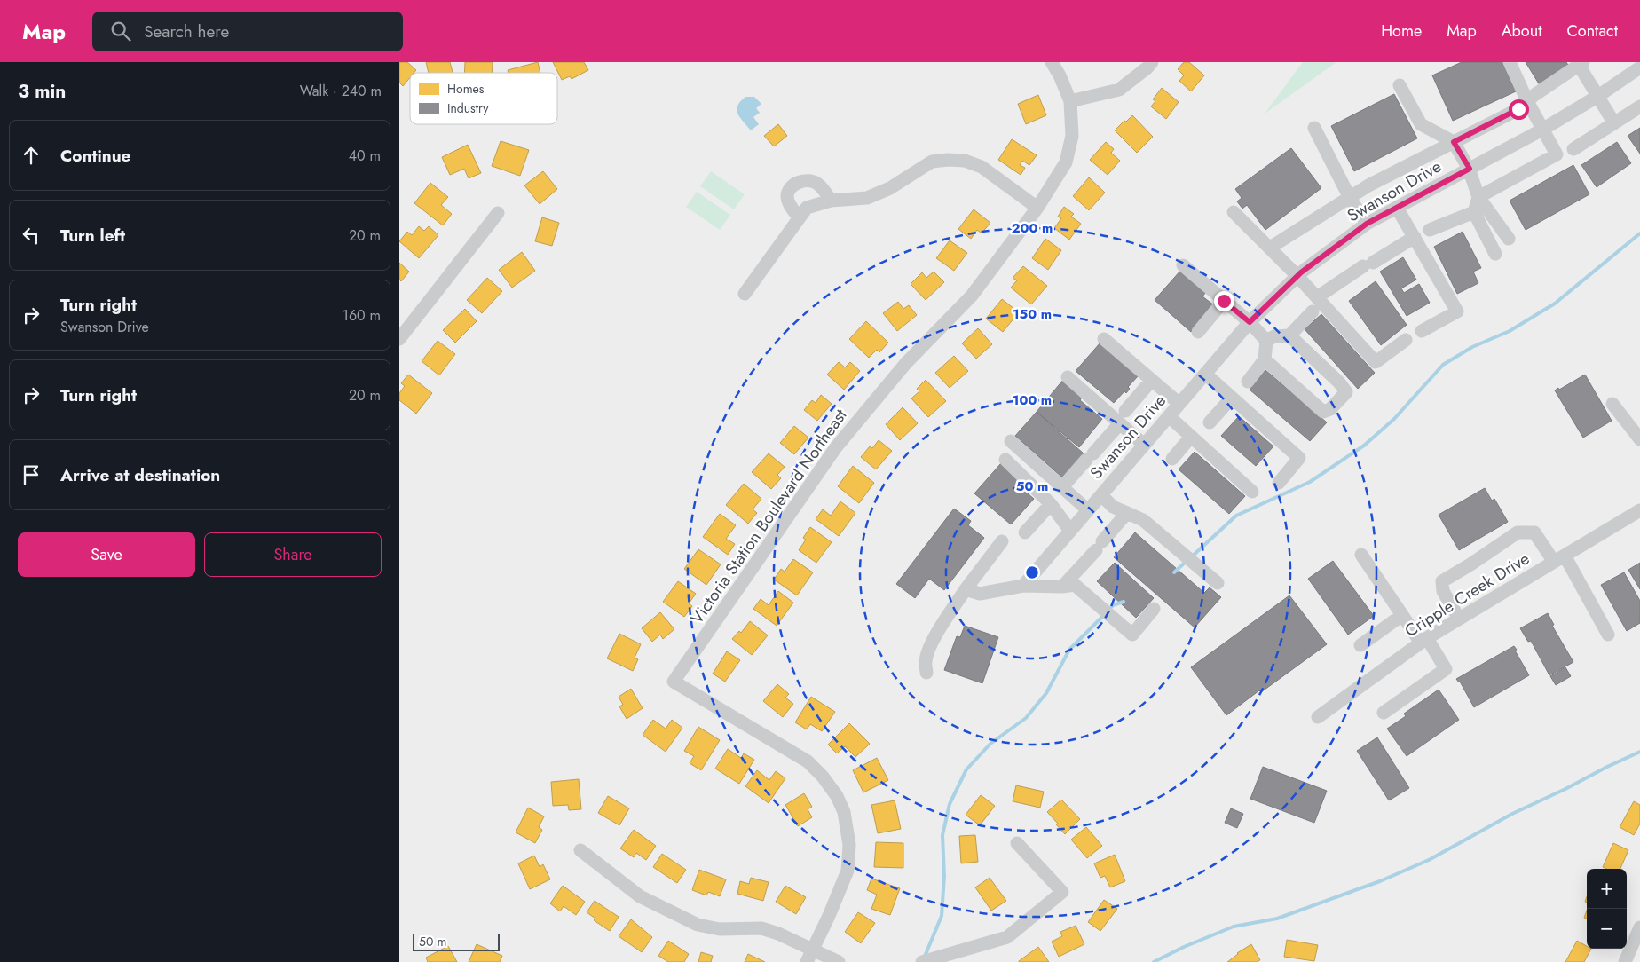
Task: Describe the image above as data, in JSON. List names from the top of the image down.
{
  "streets": {
    "street": ["Swanson Drive", "Victoria Station Boulevard Northeast", "Cripple Creek Drive"]
  },
  "legend": ["Homes", "Industry"],
  "scale_bar": "50 m",
  "page": {
    "header": "Map",
    "search": "Search here",
    "nav": [
      "Home",
      "Map",
      "About",
      "Contact"
    ],
    "heading": ["3 min", "Walk · 240 m"],
    "list": [
      ["Continue", "40 m"],
      ["Turn left", "20 m"],
      ["Turn right", "Swanson Drive", "160 m"],
      ["Turn right", "20 m"],
      "Arrive at destination"
    ],
    "buttons": ["Save", "Share"],
    "map_buttons": ["+", "−"],
    "scale": "50 m"
  },
  "rings": [
    "200 m",
    "150 m",
    "100 m",
    "50 m"
  ]
}
